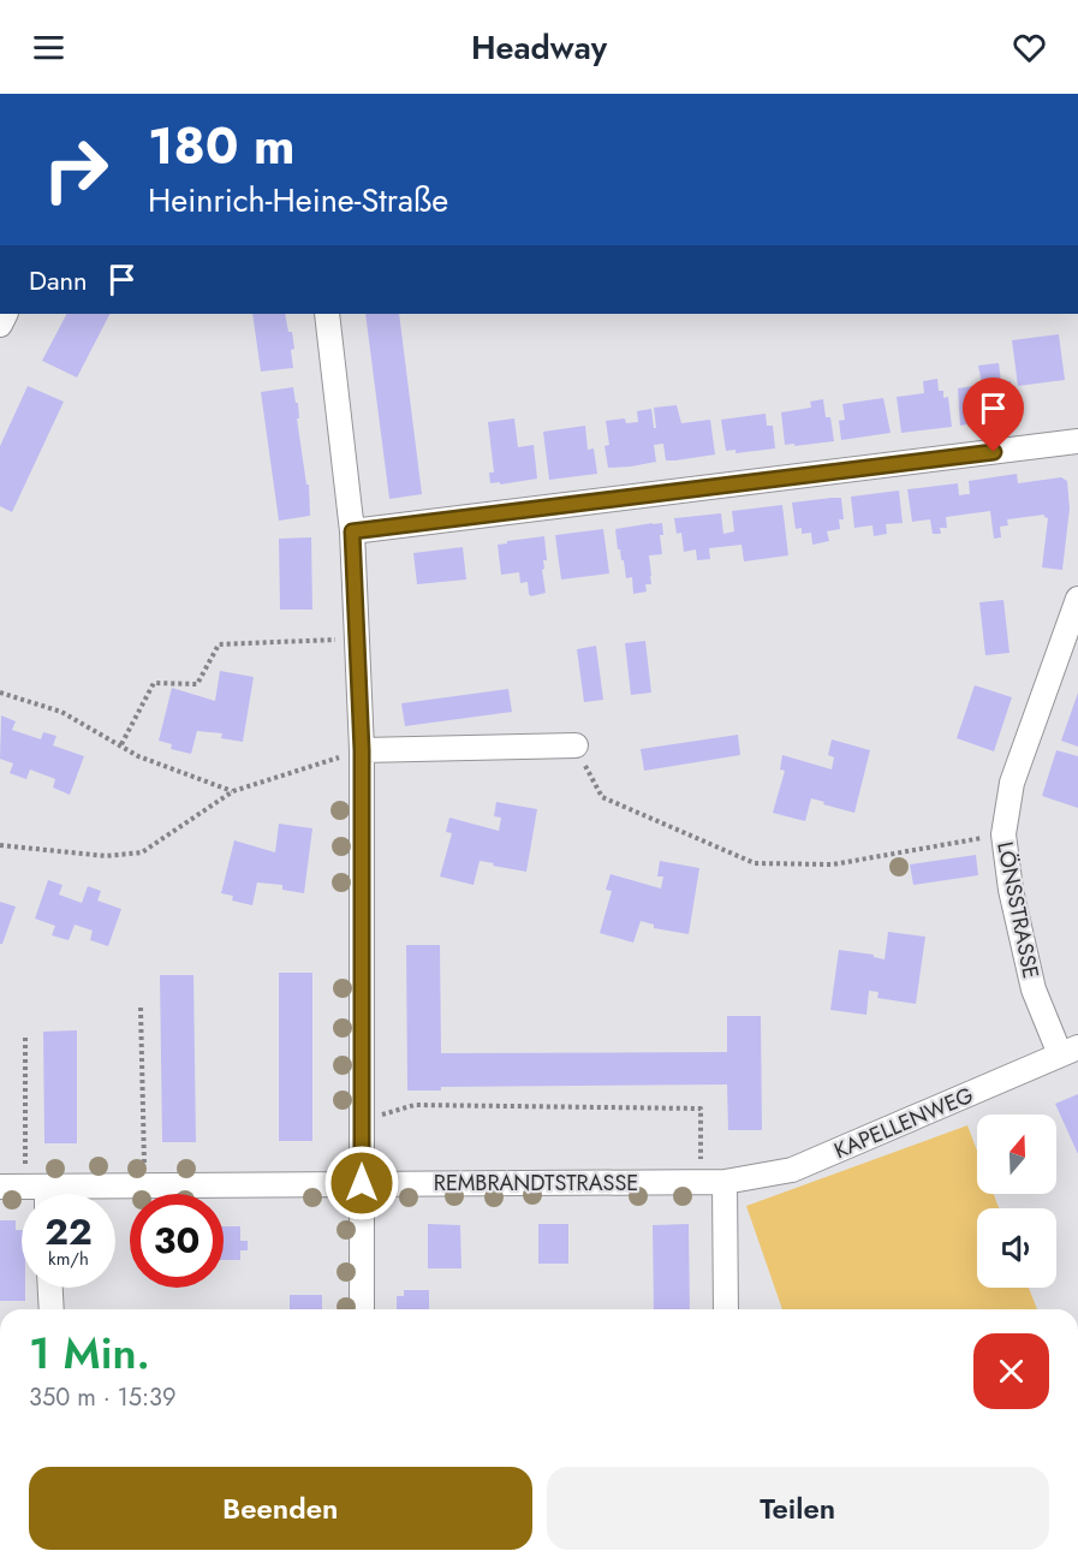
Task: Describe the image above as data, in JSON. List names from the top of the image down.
{
  "streets": {
    "street": ["LÖNSSTRASSE", "KAPELLENWEG", "REMBRANDTSTRASSE"]
  },
  "crossings": [
    ["LÖNSSTRASSE", "KAPELLENWEG"],
    ["KAPELLENWEG", "REMBRANDTSTRASSE"]
  ],
  "north": "top",
  "page": {
    "header": "Headway",
    "turn": ["180 m", "Heinrich-Heine-Straße"],
    "then": "Dann",
    "speed": "22 km/h",
    "limit": "30",
    "heading": ["1 Min.", "350 m · 15:39"],
    "buttons": ["Beenden", "Teilen"]
  }
}
